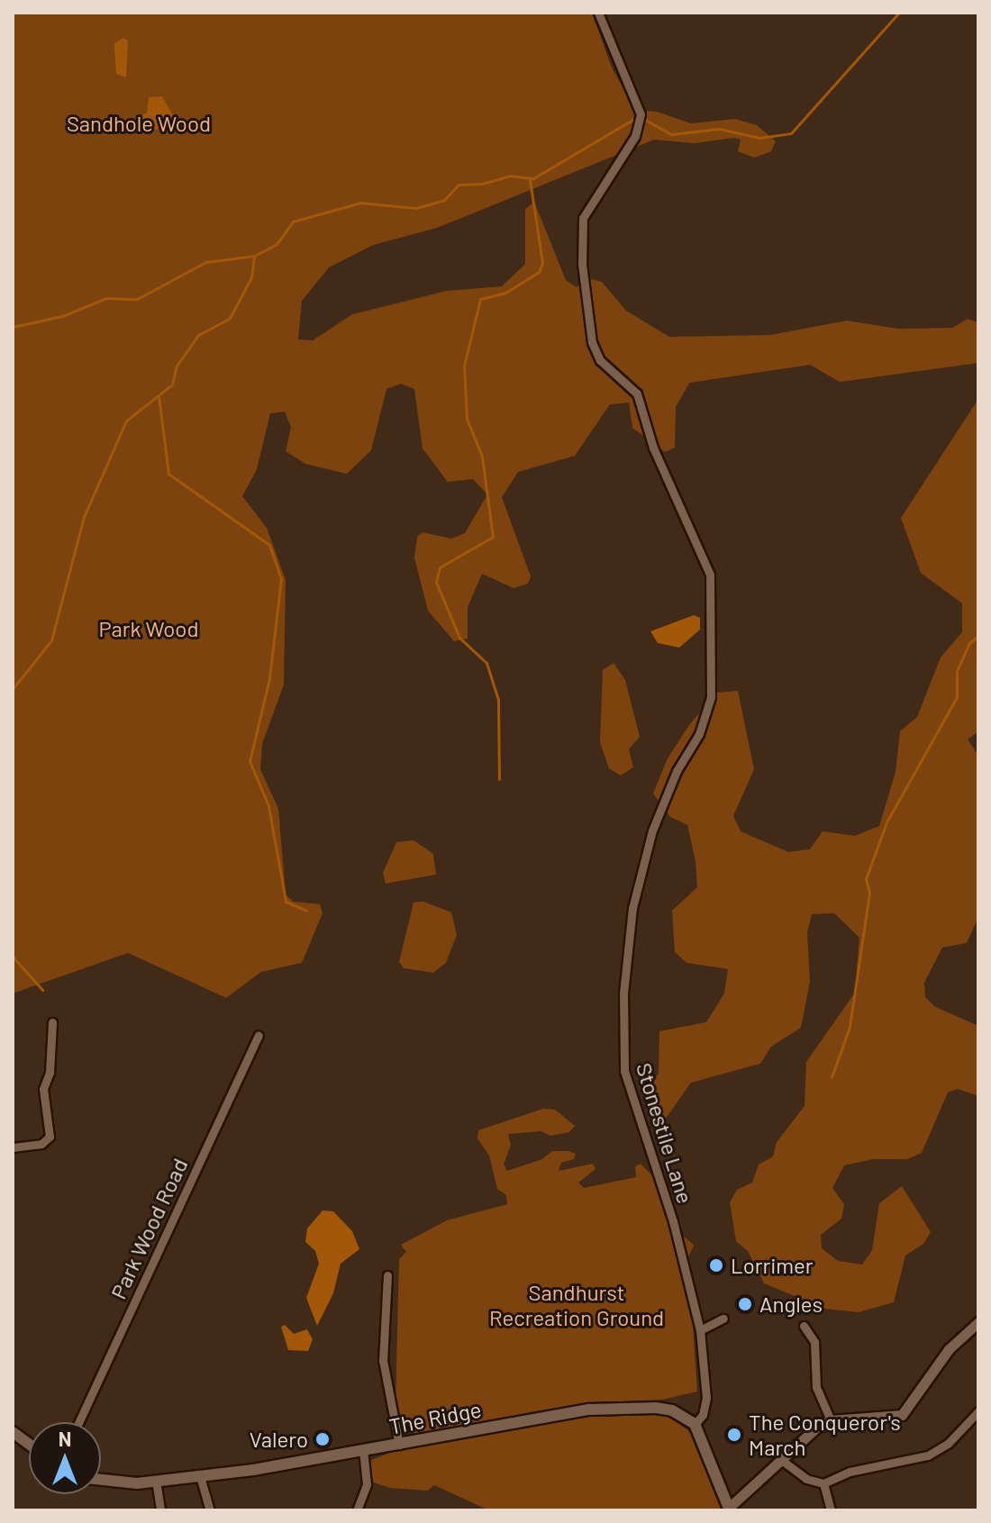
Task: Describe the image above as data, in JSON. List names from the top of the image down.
{
  "streets": {
    "main road": ["The Ridge"],
    "street": ["Stonestile Lane", "Park Wood Road"]
  },
  "crossings": [
    ["Stonestile Lane", "The Ridge"]
  ],
  "parks": ["Sandhole Wood", "Park Wood", "Sandhurst Recreation Ground"],
  "places": [
    "Lorrimer",
    "Angles",
    "The Conqueror's March",
    "Valero"
  ],
  "north": "top"
}
